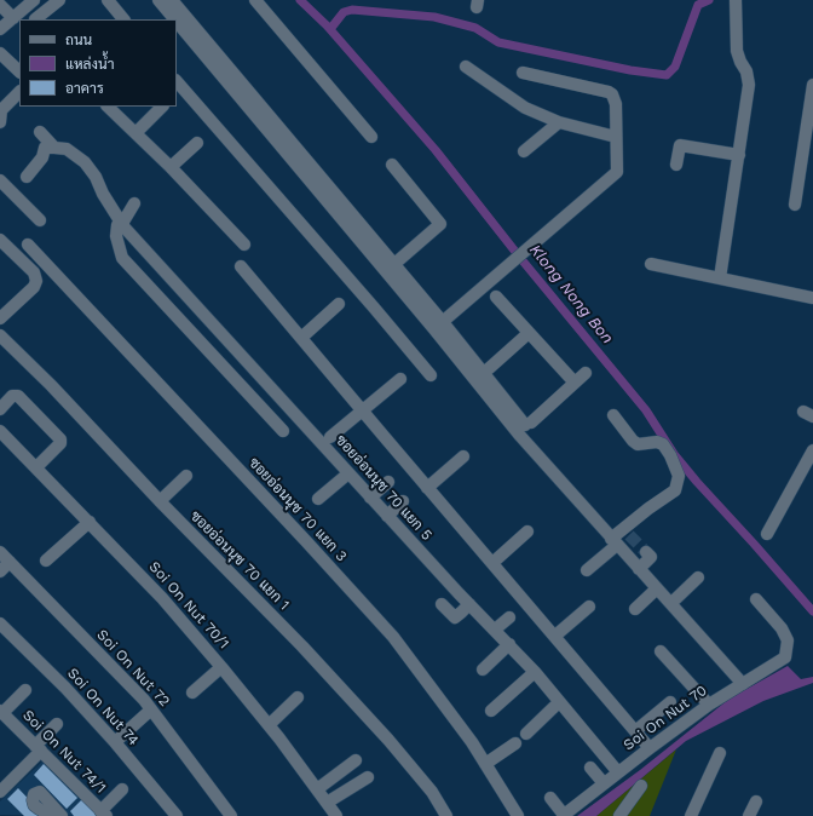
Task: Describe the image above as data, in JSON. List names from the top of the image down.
{
  "streets": {
    "street": [
      "ซอยอ่อนนุช 70 แยก 5",
      "ซอยอ่อนนุช 70 แยก 3",
      "ซอยอ่อนนุช 70 แยก 1",
      "Soi On Nut 70/1",
      "Soi On Nut 72",
      "Soi On Nut 74",
      "Soi On Nut 70",
      "Soi On Nut 74/1"
    ]
  },
  "crossings": [
    ["ซอยอ่อนนุช 70 แยก 5", "Soi On Nut 70"]
  ],
  "water": ["Klong Nong Bon"],
  "legend": ["ถนน", "แหล่งน้ำ", "อาคาร"]
}
